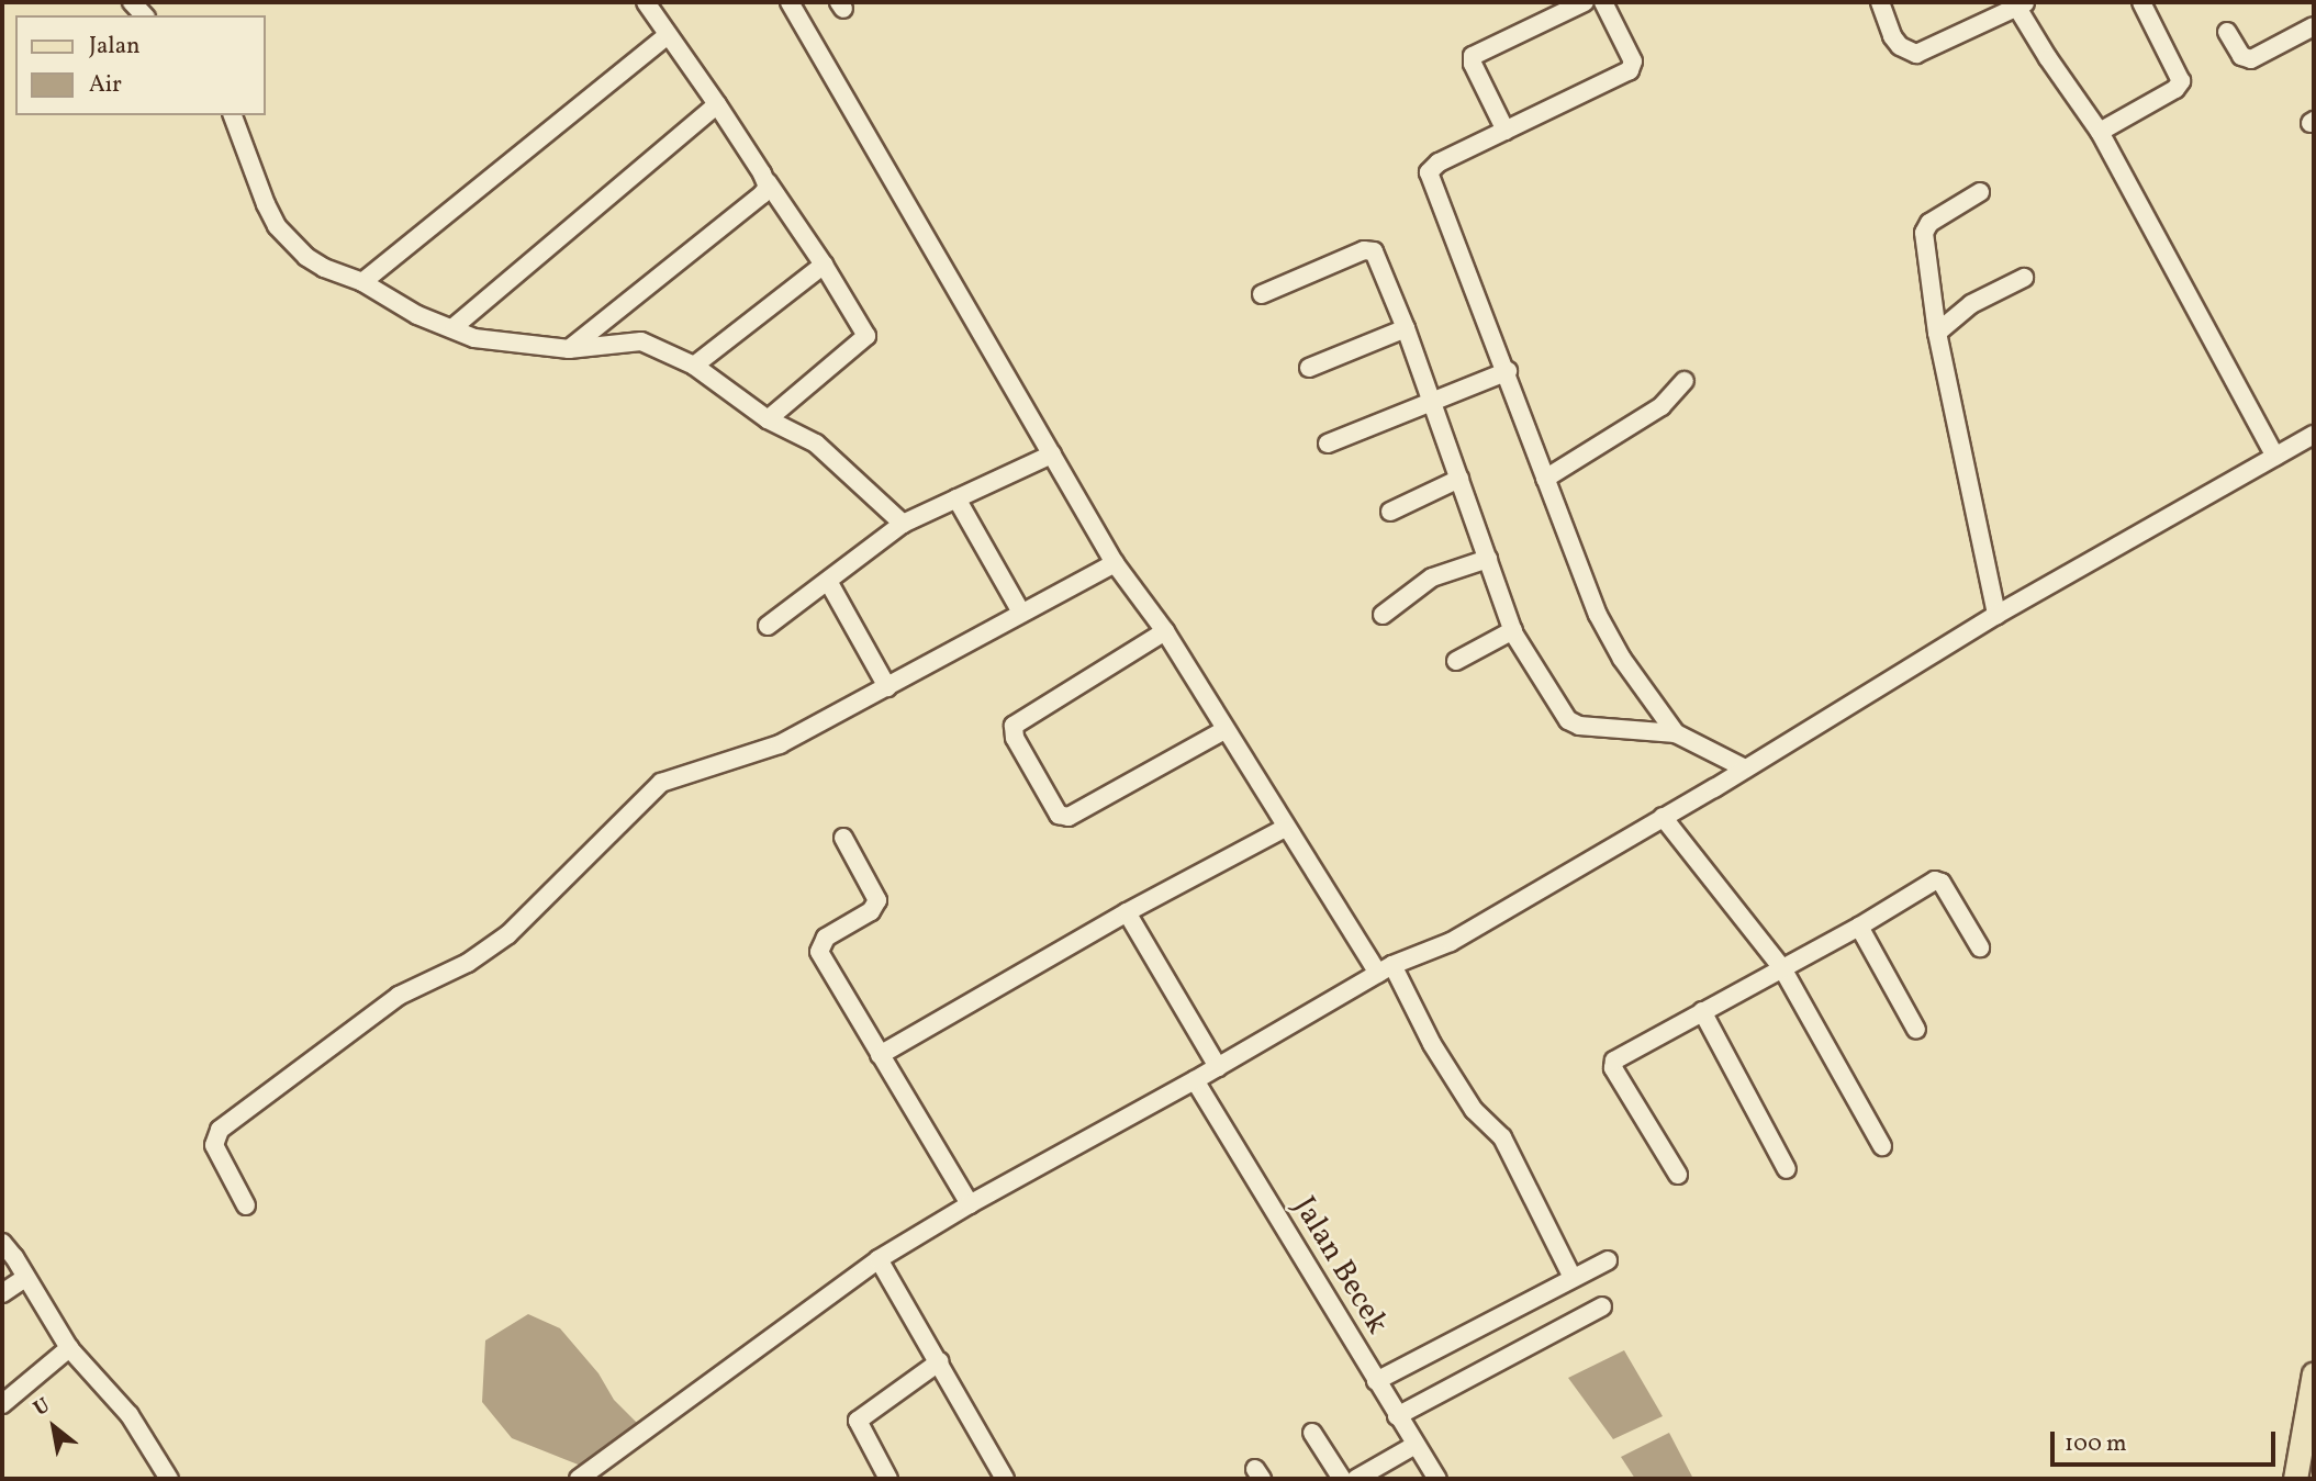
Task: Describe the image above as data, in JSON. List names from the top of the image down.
{
  "streets": {
    "street": ["Jalan Becek"]
  },
  "legend": ["Jalan", "Air"],
  "scale_bar": "100 m",
  "north": "top left"
}
